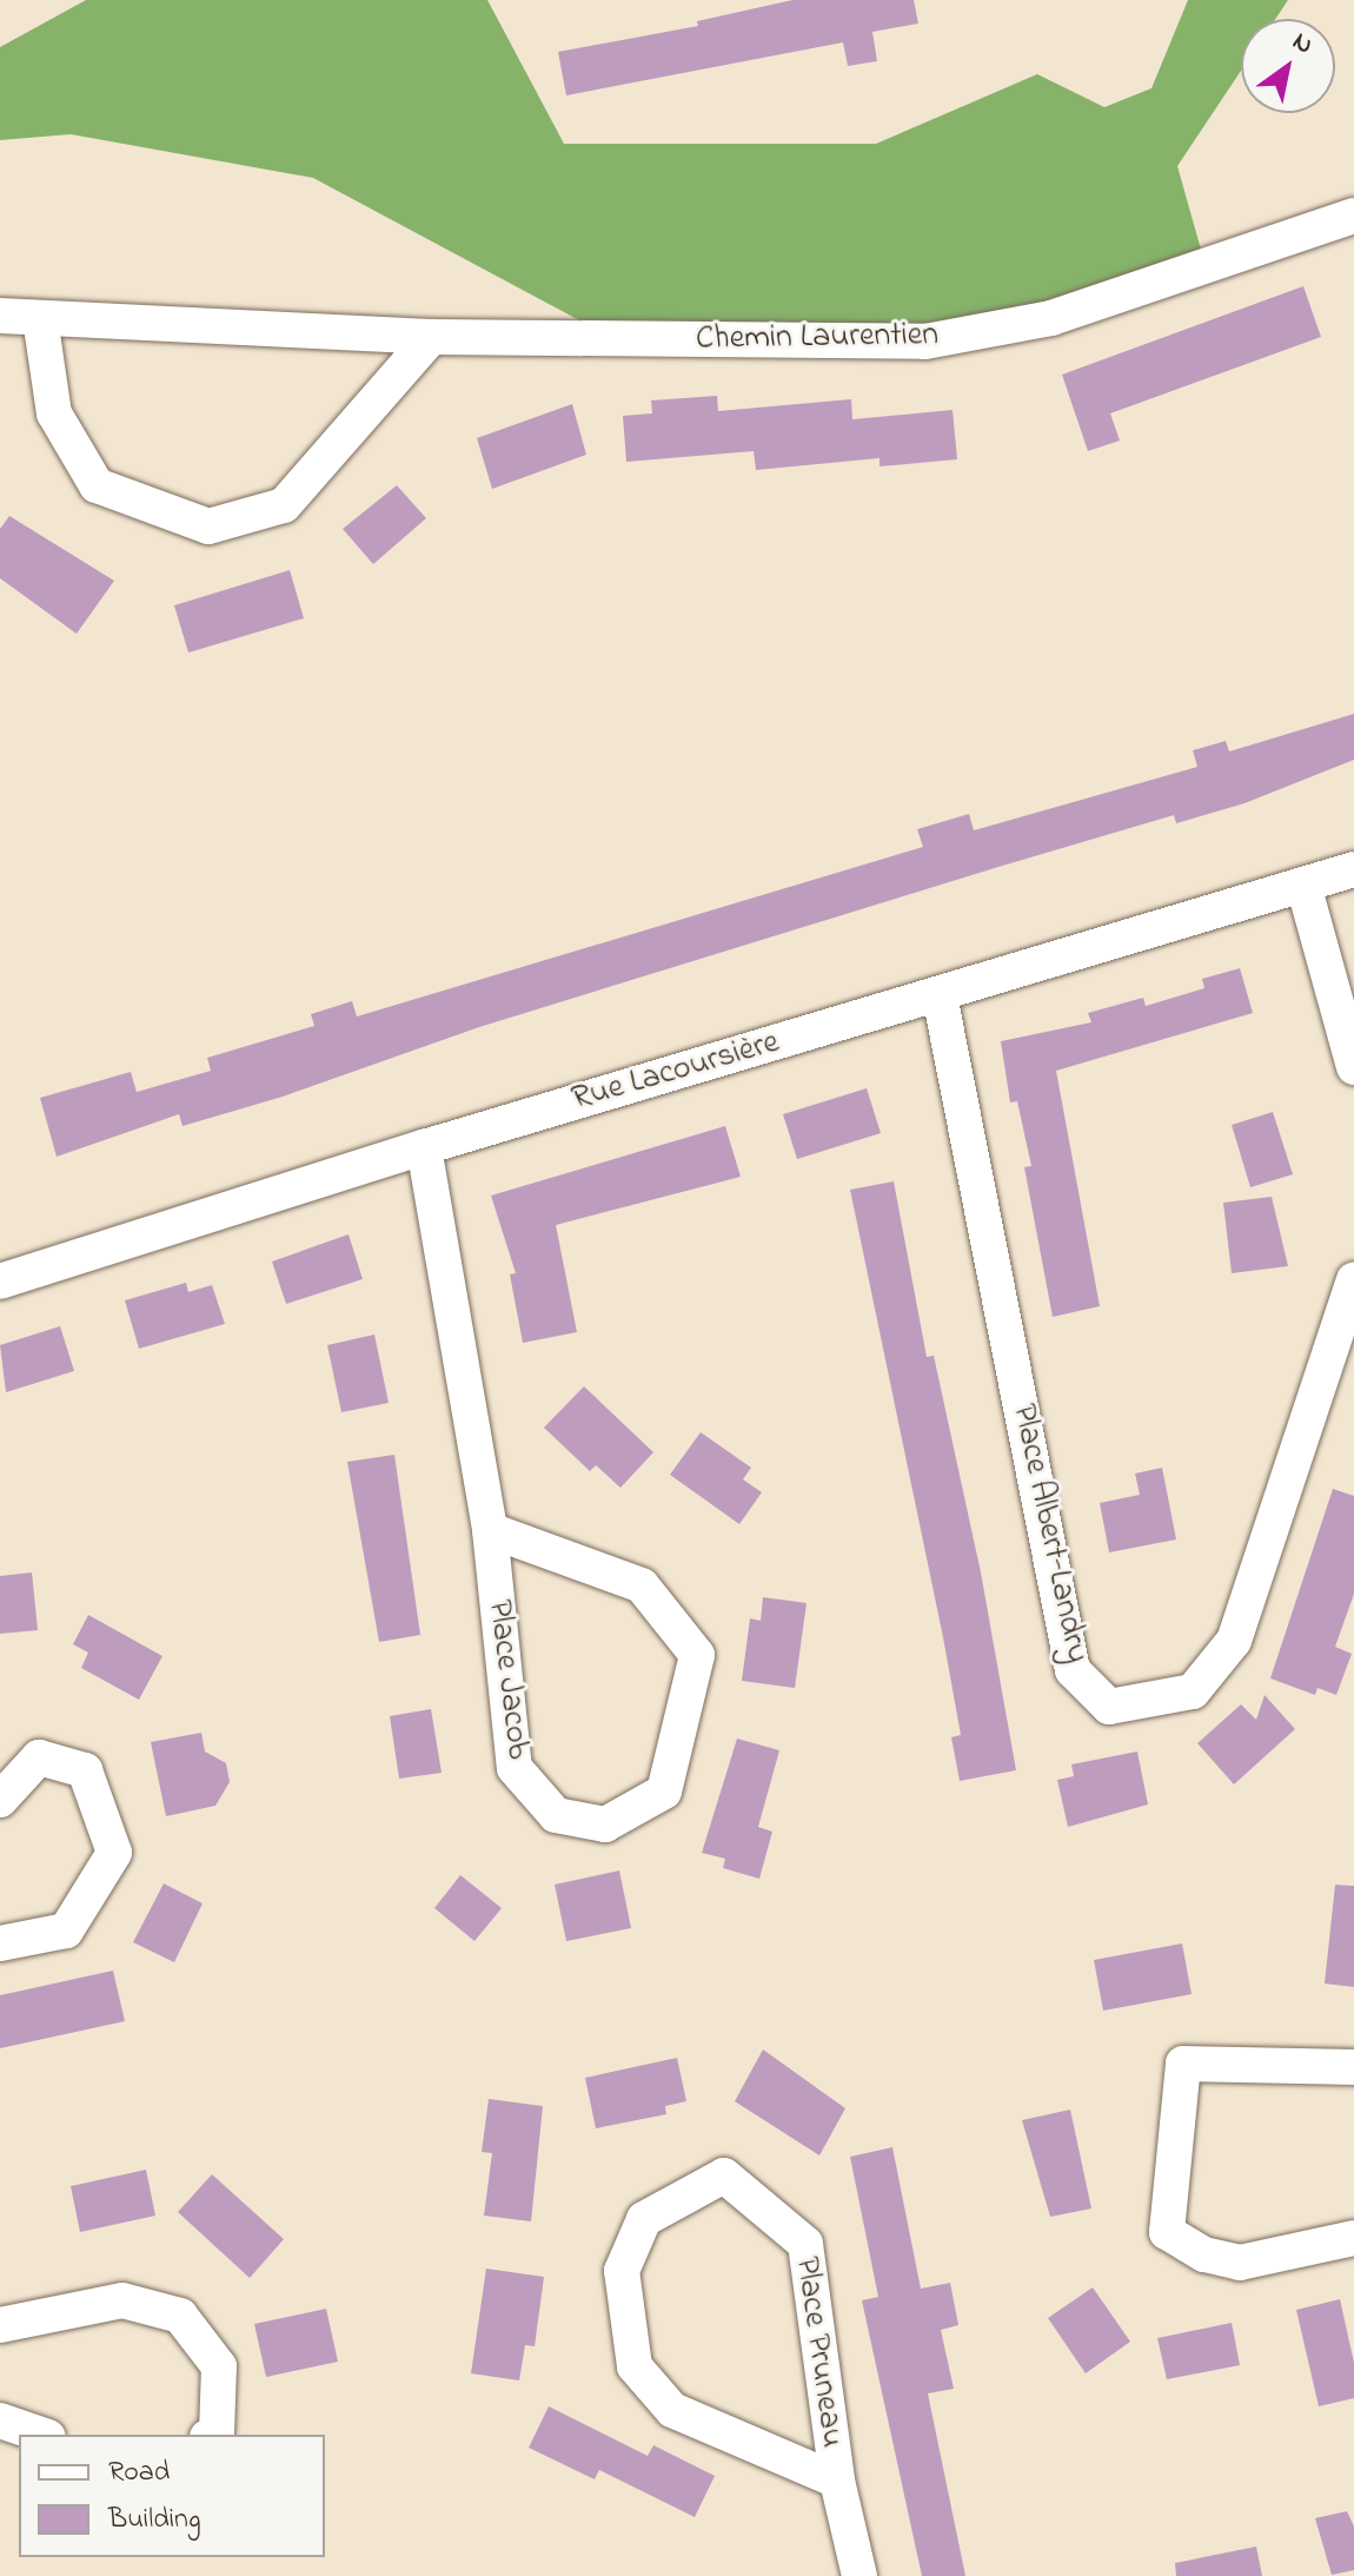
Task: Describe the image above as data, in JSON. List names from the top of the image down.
{
  "streets": {
    "street": [
      "Chemin Laurentien",
      "Rue Lacoursière",
      "Place Albert-Landry",
      "Place Jacob",
      "Place Pruneau"
    ]
  },
  "crossings": [
    ["Rue Lacoursière", "Place Albert-Landry"],
    ["Rue Lacoursière", "Place Jacob"]
  ],
  "legend": ["Road", "Building"],
  "north": "top right"
}
